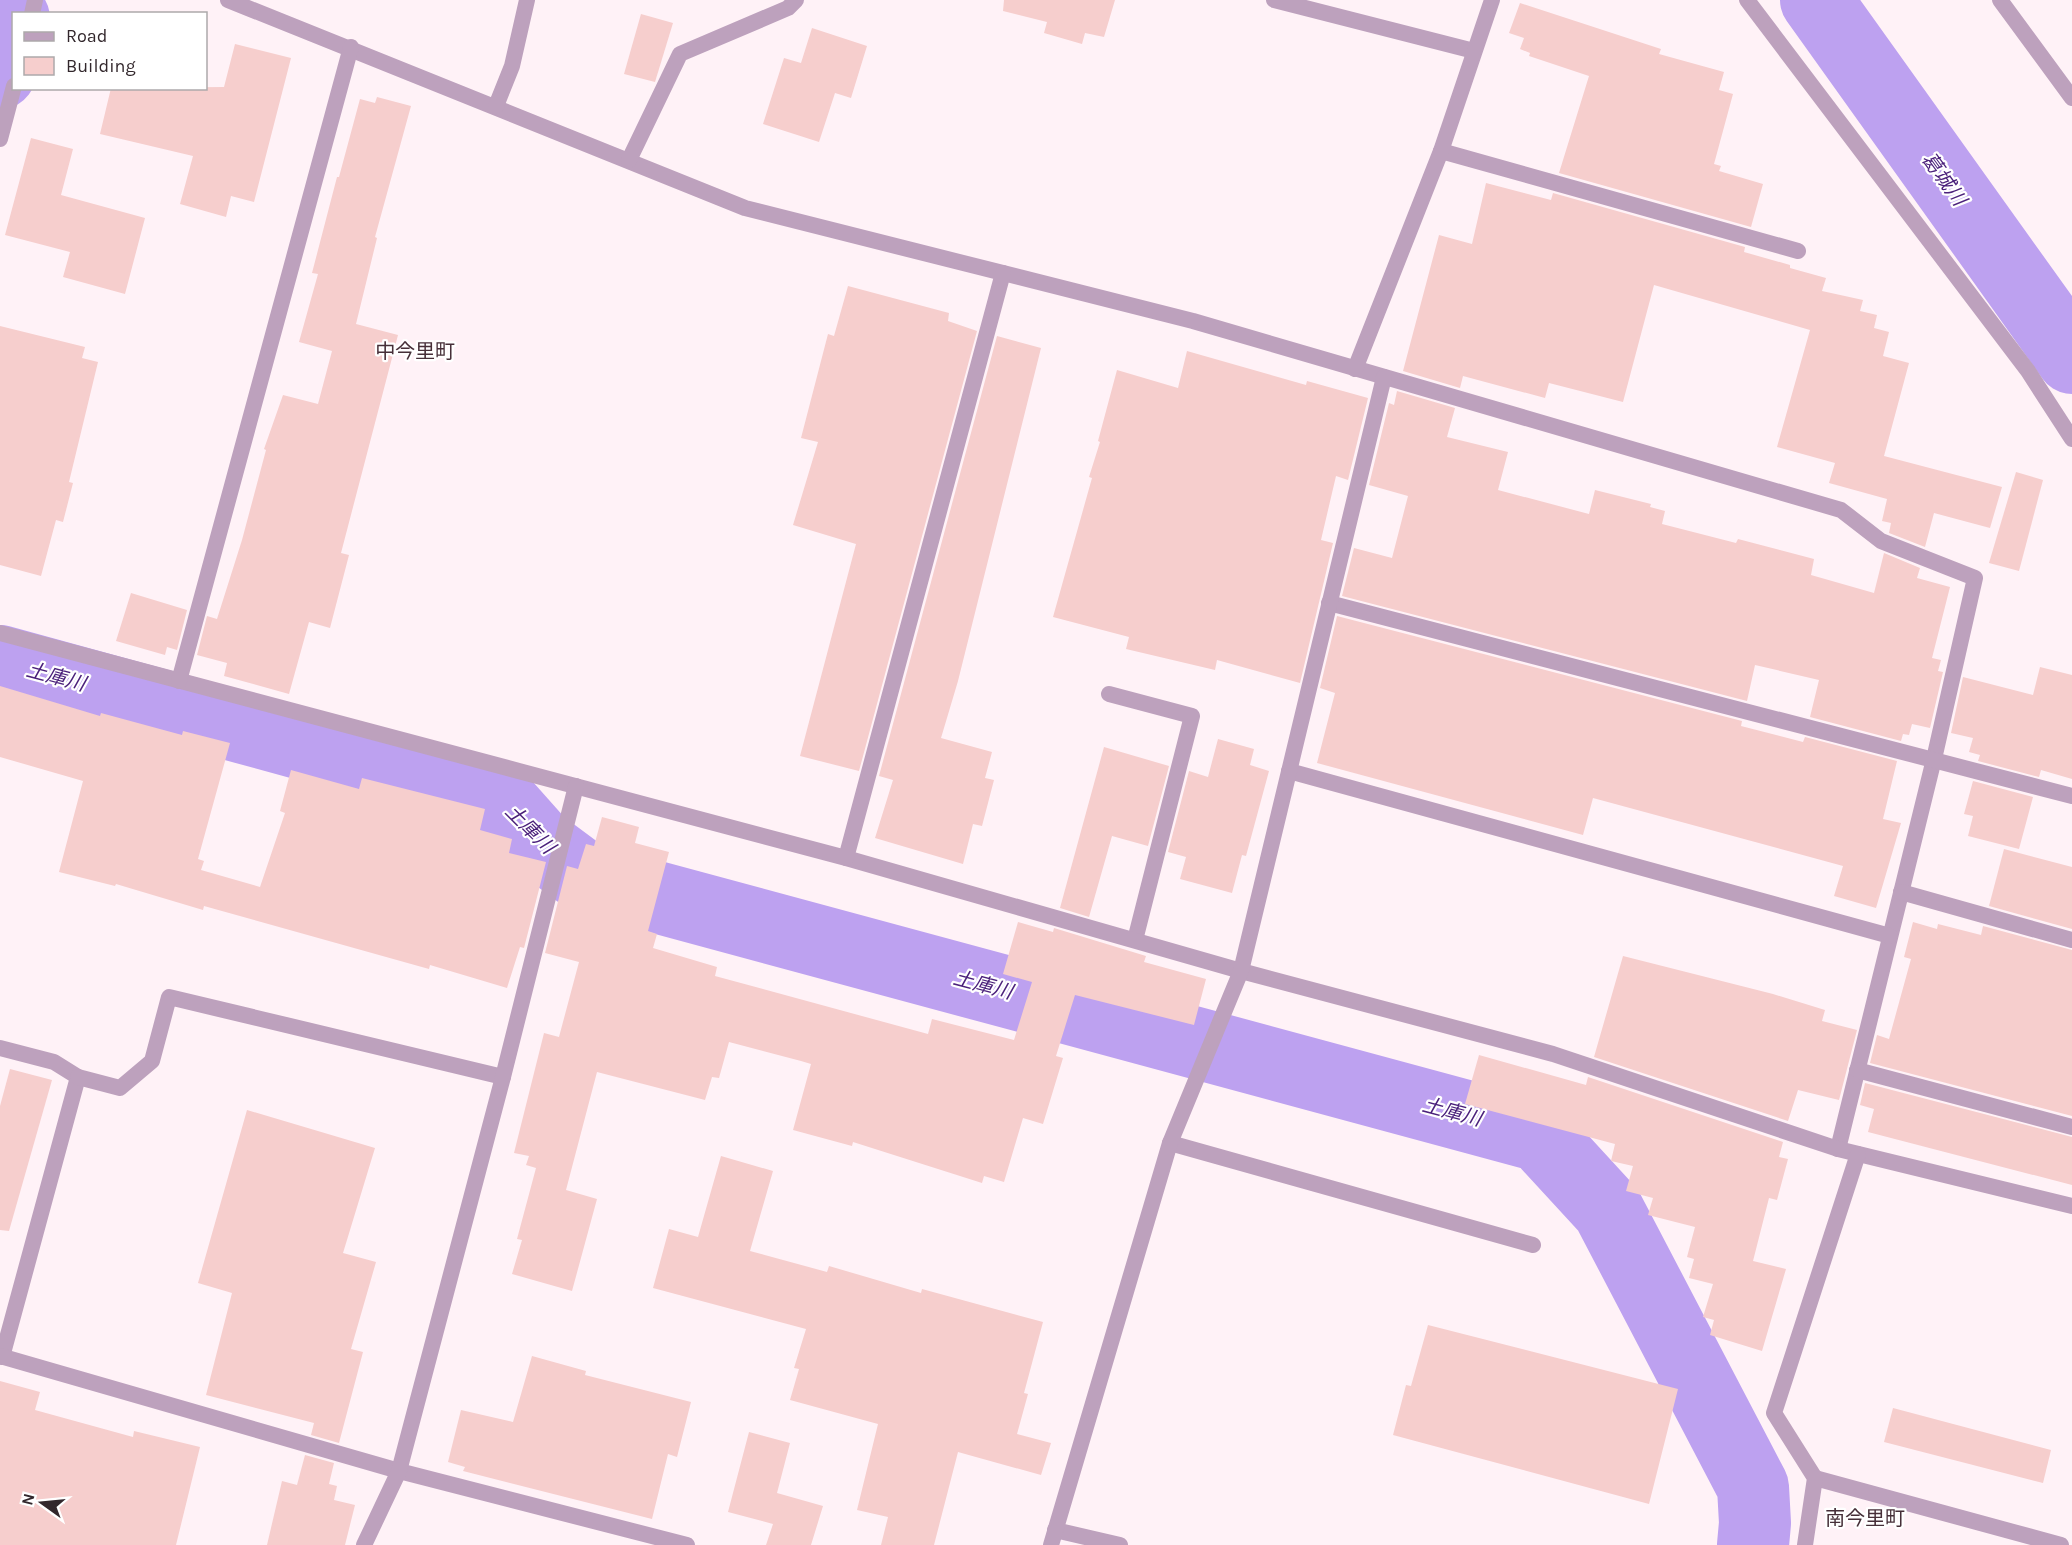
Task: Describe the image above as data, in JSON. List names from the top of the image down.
{
  "districts": ["中今里町", "南今里町"],
  "water": ["葛城川", "土庫川"],
  "legend": ["Road", "Building"],
  "north": "left"
}
